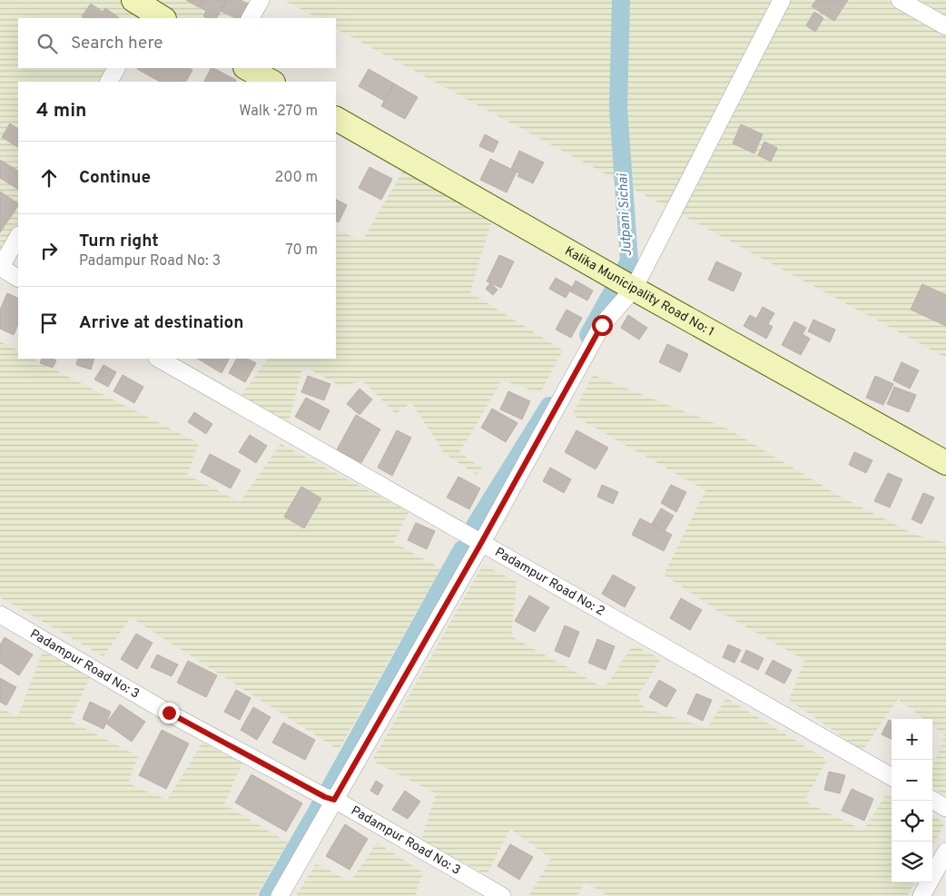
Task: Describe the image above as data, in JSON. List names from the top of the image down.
{
  "streets": {
    "street": ["Kalika Municipality Road No: 1", "Padampur Road No: 2", "Padampur Road No: 3"]
  },
  "water": ["Jutpani Sichai"],
  "page": {
    "search": "Search here",
    "heading": ["4 min", "Walk · 270 m"],
    "list": [
      ["Continue", "200 m"],
      ["Turn right", "Padampur Road No: 3", "70 m"],
      "Arrive at destination"
    ],
    "map_buttons": ["+", "−"]
  }
}
